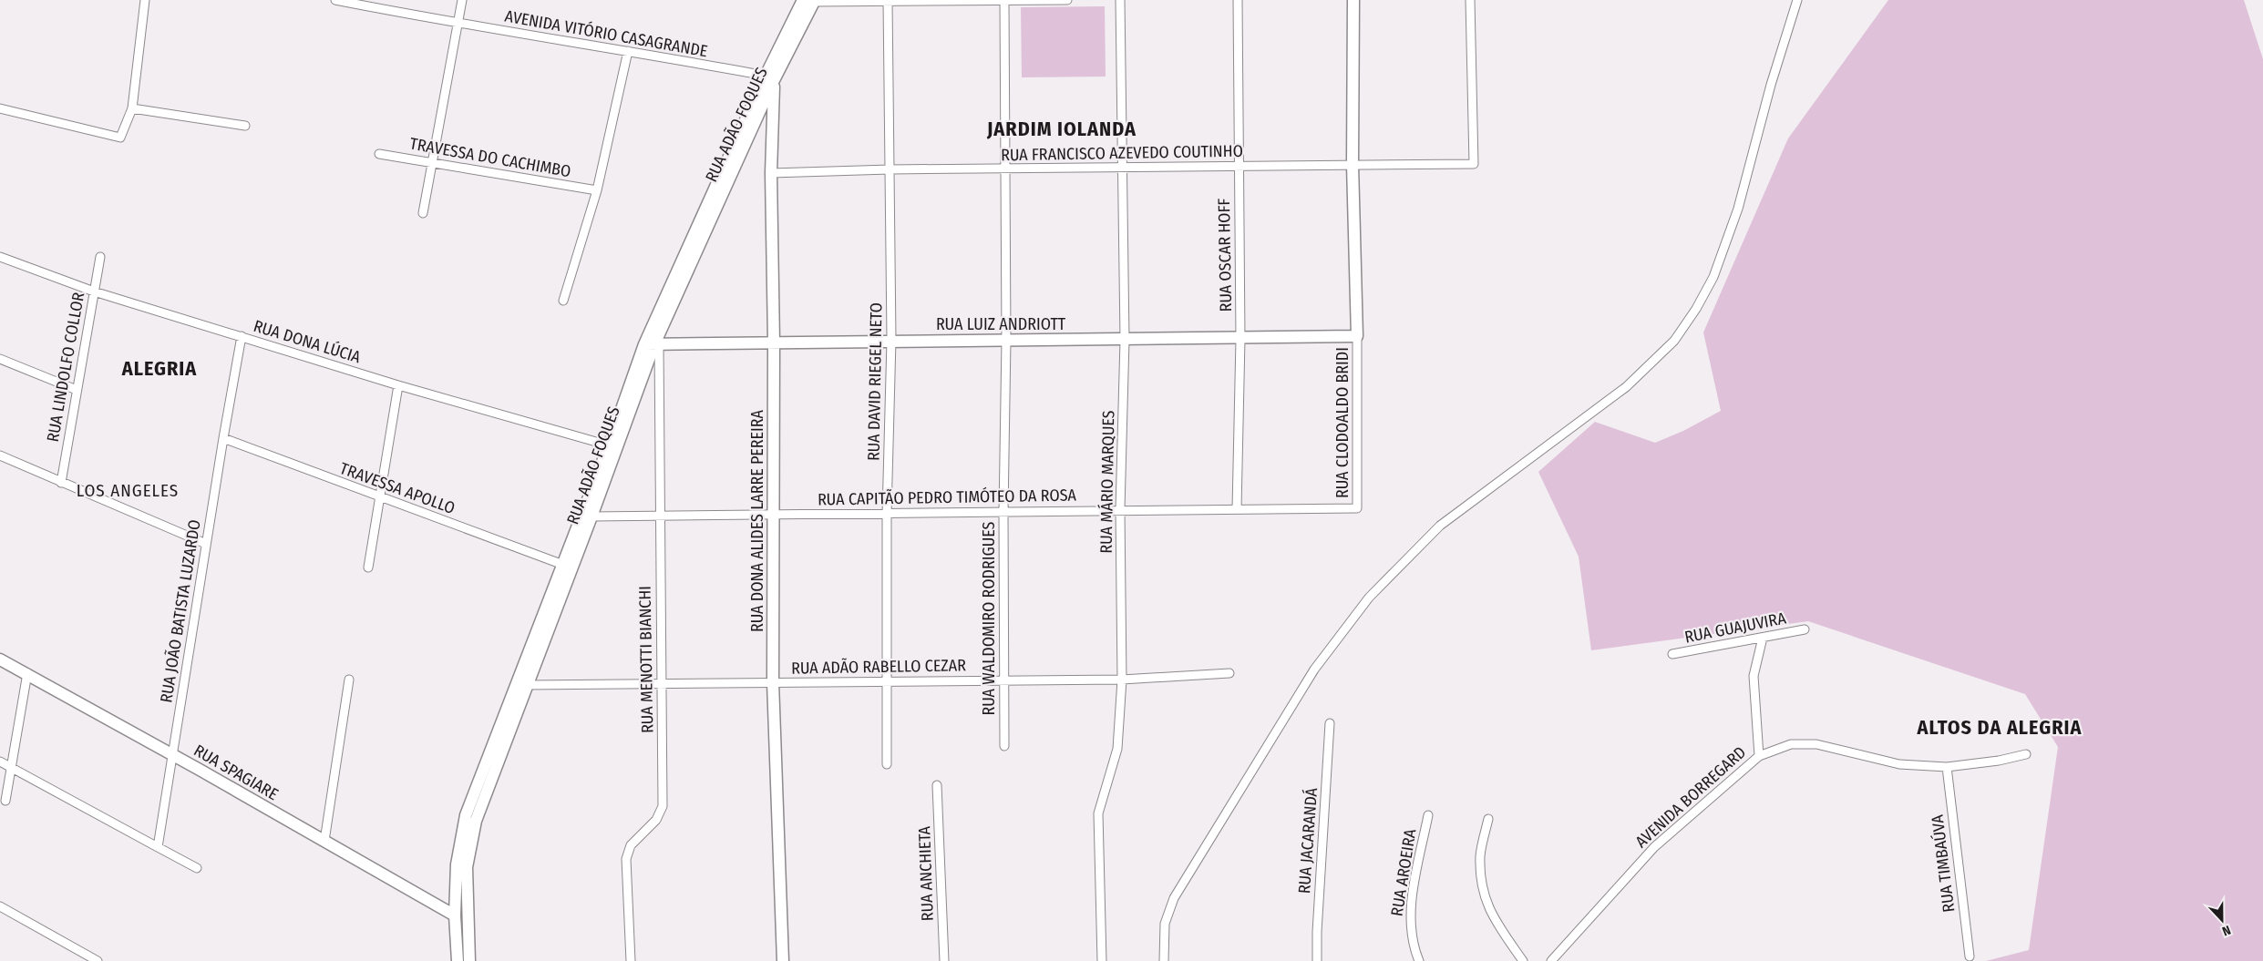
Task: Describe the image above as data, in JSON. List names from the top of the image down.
{
  "streets": {
    "street": [
      "AVENIDA VITÓRIO CASAGRANDE",
      "RUA ADÃO FOQUES",
      "RUA FRANCISCO AZEVEDO COUTINHO",
      "TRAVESSA DO CACHIMBO",
      "RUA OSCAR HOFF",
      "RUA LUIZ ANDRIOTT",
      "RUA DONA LÚCIA",
      "RUA LINDOLFO COLLOR",
      "RUA DAVID RIEGEL NETO",
      "RUA CLODOALDO BRIDI",
      "RUA MÁRIO MARQUES",
      "TRAVESSA APOLLO",
      "RUA CAPITÃO PEDRO TIMÓTEO DA ROSA",
      "RUA DONA ALIDES LARRE PEREIRA",
      "RUA JOÃO BATISTA LUZARDO",
      "RUA WALDOMIRO RODRIGUES",
      "RUA GUAJUVIRA",
      "RUA MENOTTI BIANCHI",
      "RUA ADÃO RABELLO CEZAR",
      "RUA SPAGIARE",
      "AVENIDA BORREGARD",
      "RUA JACARANDÁ",
      "RUA TIMBAÚVA",
      "RUA AROEIRA",
      "RUA ANCHIETA"
    ]
  },
  "crossings": [
    ["AVENIDA VITÓRIO CASAGRANDE", "RUA ADÃO FOQUES"],
    ["AVENIDA VITÓRIO CASAGRANDE", "RUA DONA ALIDES LARRE PEREIRA"],
    ["RUA ADÃO FOQUES", "RUA LUIZ ANDRIOTT"],
    ["RUA ADÃO FOQUES", "RUA DONA LÚCIA"],
    ["RUA ADÃO FOQUES", "TRAVESSA APOLLO"],
    ["RUA ADÃO FOQUES", "RUA CAPITÃO PEDRO TIMÓTEO DA ROSA"],
    ["RUA ADÃO FOQUES", "RUA DONA ALIDES LARRE PEREIRA"],
    ["RUA ADÃO FOQUES", "RUA MENOTTI BIANCHI"],
    ["RUA ADÃO FOQUES", "RUA ADÃO RABELLO CEZAR"],
    ["RUA ADÃO FOQUES", "RUA SPAGIARE"],
    ["RUA FRANCISCO AZEVEDO COUTINHO", "RUA OSCAR HOFF"],
    ["RUA FRANCISCO AZEVEDO COUTINHO", "RUA DAVID RIEGEL NETO"],
    ["RUA FRANCISCO AZEVEDO COUTINHO", "RUA MÁRIO MARQUES"],
    ["RUA FRANCISCO AZEVEDO COUTINHO", "RUA DONA ALIDES LARRE PEREIRA"],
    ["RUA FRANCISCO AZEVEDO COUTINHO", "RUA WALDOMIRO RODRIGUES"],
    ["RUA OSCAR HOFF", "RUA LUIZ ANDRIOTT"],
    ["RUA OSCAR HOFF", "RUA CAPITÃO PEDRO TIMÓTEO DA ROSA"],
    ["RUA LUIZ ANDRIOTT", "RUA DAVID RIEGEL NETO"],
    ["RUA LUIZ ANDRIOTT", "RUA CLODOALDO BRIDI"],
    ["RUA LUIZ ANDRIOTT", "RUA MÁRIO MARQUES"],
    ["RUA LUIZ ANDRIOTT", "RUA DONA ALIDES LARRE PEREIRA"],
    ["RUA LUIZ ANDRIOTT", "RUA WALDOMIRO RODRIGUES"],
    ["RUA LUIZ ANDRIOTT", "RUA MENOTTI BIANCHI"],
    ["RUA DONA LÚCIA", "RUA LINDOLFO COLLOR"],
    ["RUA DONA LÚCIA", "RUA JOÃO BATISTA LUZARDO"],
    ["RUA DAVID RIEGEL NETO", "RUA CAPITÃO PEDRO TIMÓTEO DA ROSA"],
    ["RUA DAVID RIEGEL NETO", "RUA ADÃO RABELLO CEZAR"],
    ["RUA CLODOALDO BRIDI", "RUA CAPITÃO PEDRO TIMÓTEO DA ROSA"],
    ["RUA MÁRIO MARQUES", "RUA CAPITÃO PEDRO TIMÓTEO DA ROSA"],
    ["RUA MÁRIO MARQUES", "RUA ADÃO RABELLO CEZAR"],
    ["TRAVESSA APOLLO", "RUA JOÃO BATISTA LUZARDO"],
    ["RUA CAPITÃO PEDRO TIMÓTEO DA ROSA", "RUA DONA ALIDES LARRE PEREIRA"],
    ["RUA CAPITÃO PEDRO TIMÓTEO DA ROSA", "RUA WALDOMIRO RODRIGUES"],
    ["RUA CAPITÃO PEDRO TIMÓTEO DA ROSA", "RUA MENOTTI BIANCHI"],
    ["RUA DONA ALIDES LARRE PEREIRA", "RUA ADÃO RABELLO CEZAR"],
    ["RUA JOÃO BATISTA LUZARDO", "RUA SPAGIARE"],
    ["RUA WALDOMIRO RODRIGUES", "RUA ADÃO RABELLO CEZAR"],
    ["RUA MENOTTI BIANCHI", "RUA ADÃO RABELLO CEZAR"],
    ["AVENIDA BORREGARD", "RUA TIMBAÚVA"]
  ],
  "districts": [
    "JARDIM IOLANDA",
    "ALEGRIA",
    "LOS ANGELES",
    "ALTOS DA ALEGRIA"
  ],
  "north": "bottom"
}
